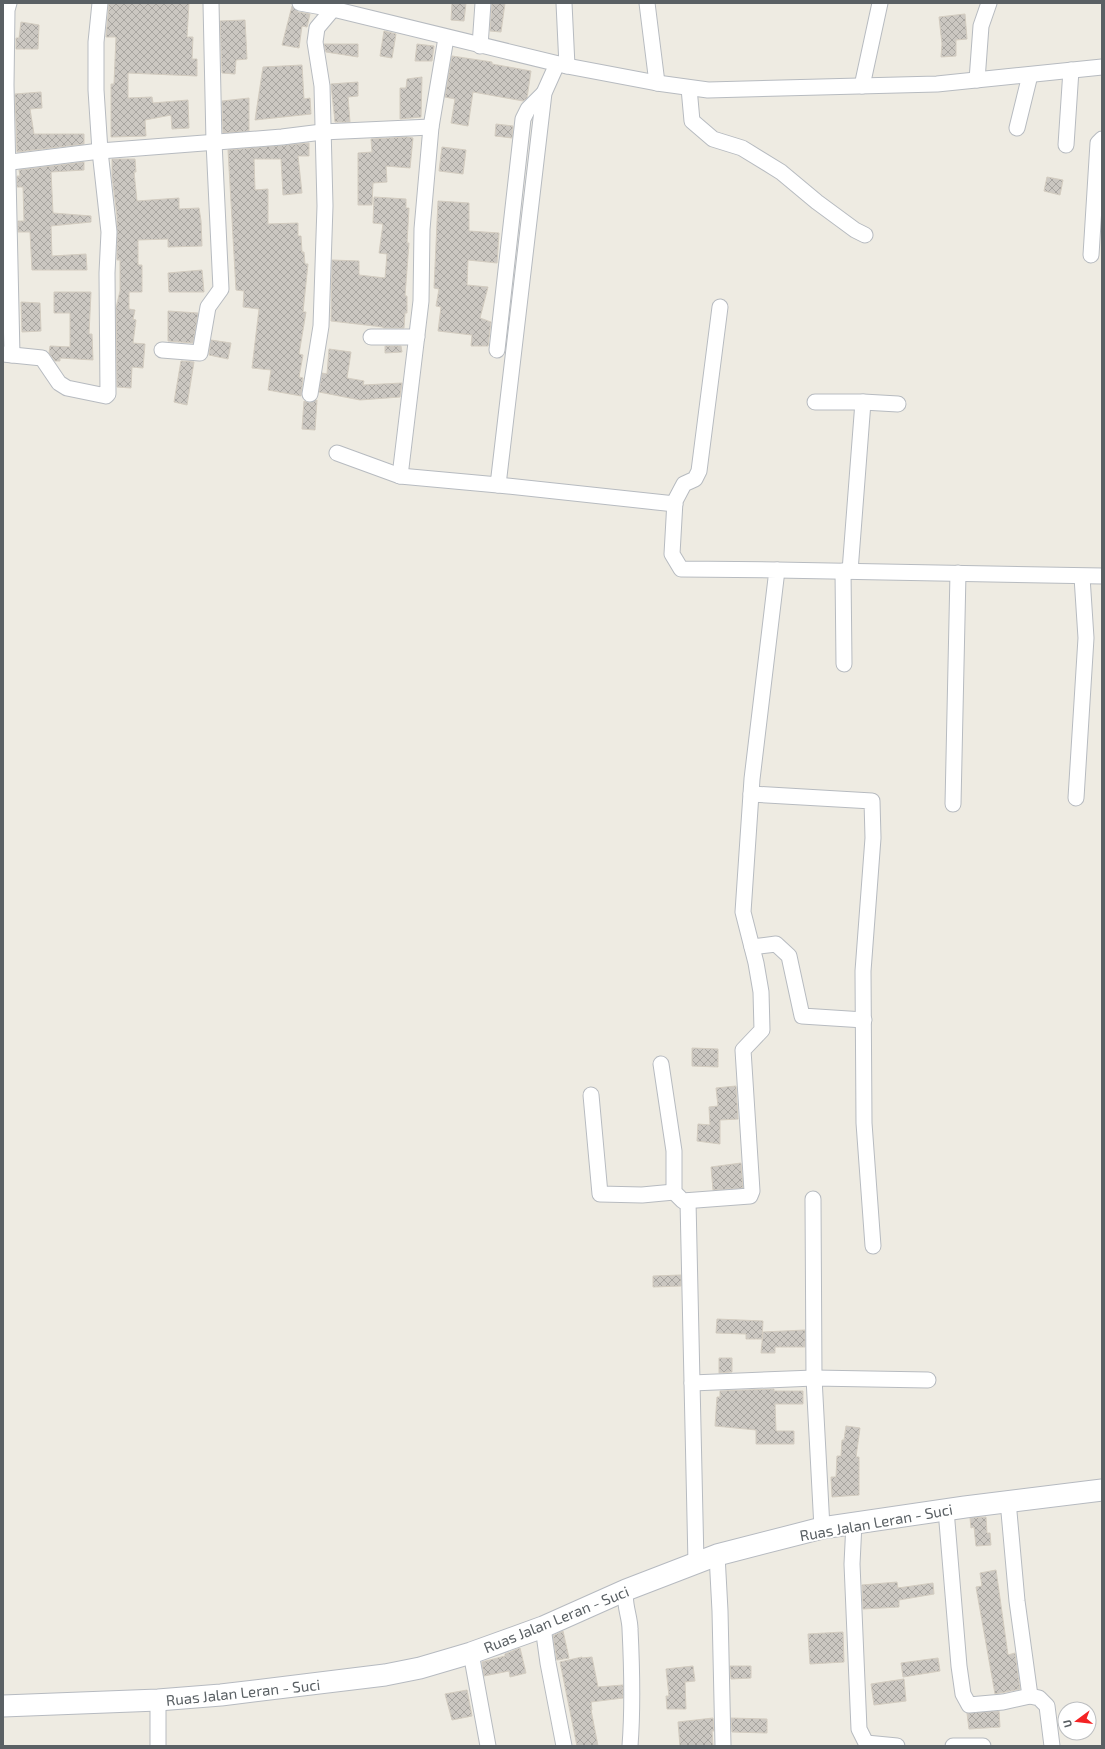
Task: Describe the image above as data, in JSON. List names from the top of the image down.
{
  "streets": {
    "main road": ["Ruas Jalan Leran - Suci"]
  },
  "north": "left"
}
